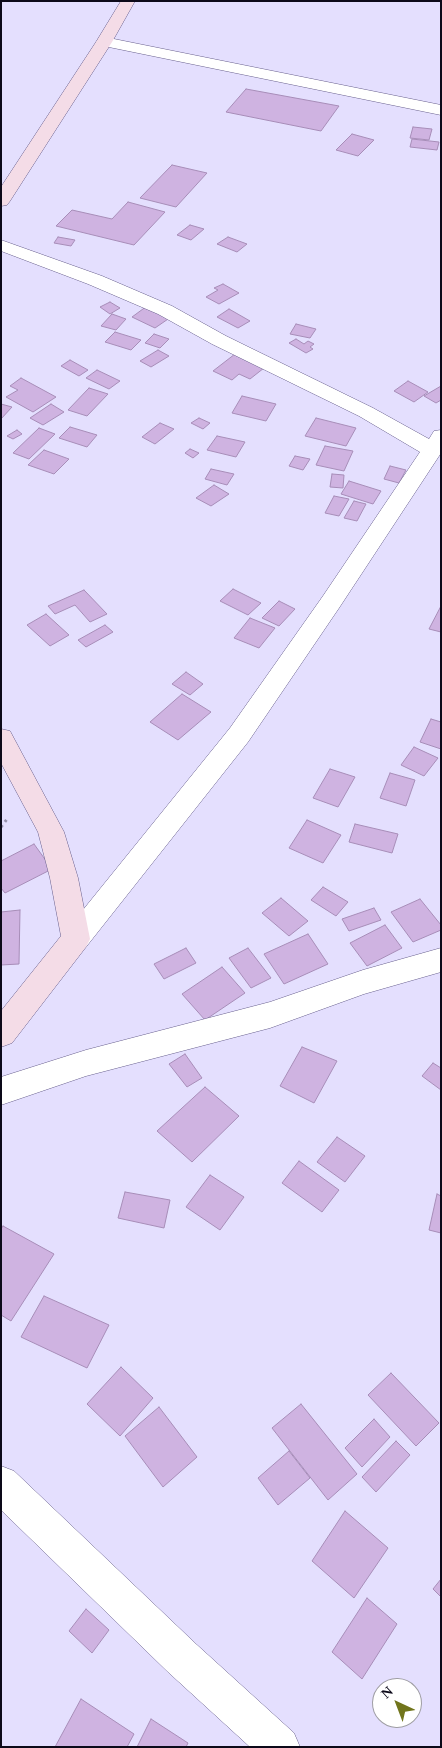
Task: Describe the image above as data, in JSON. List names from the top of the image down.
{
  "north": "top left"
}
